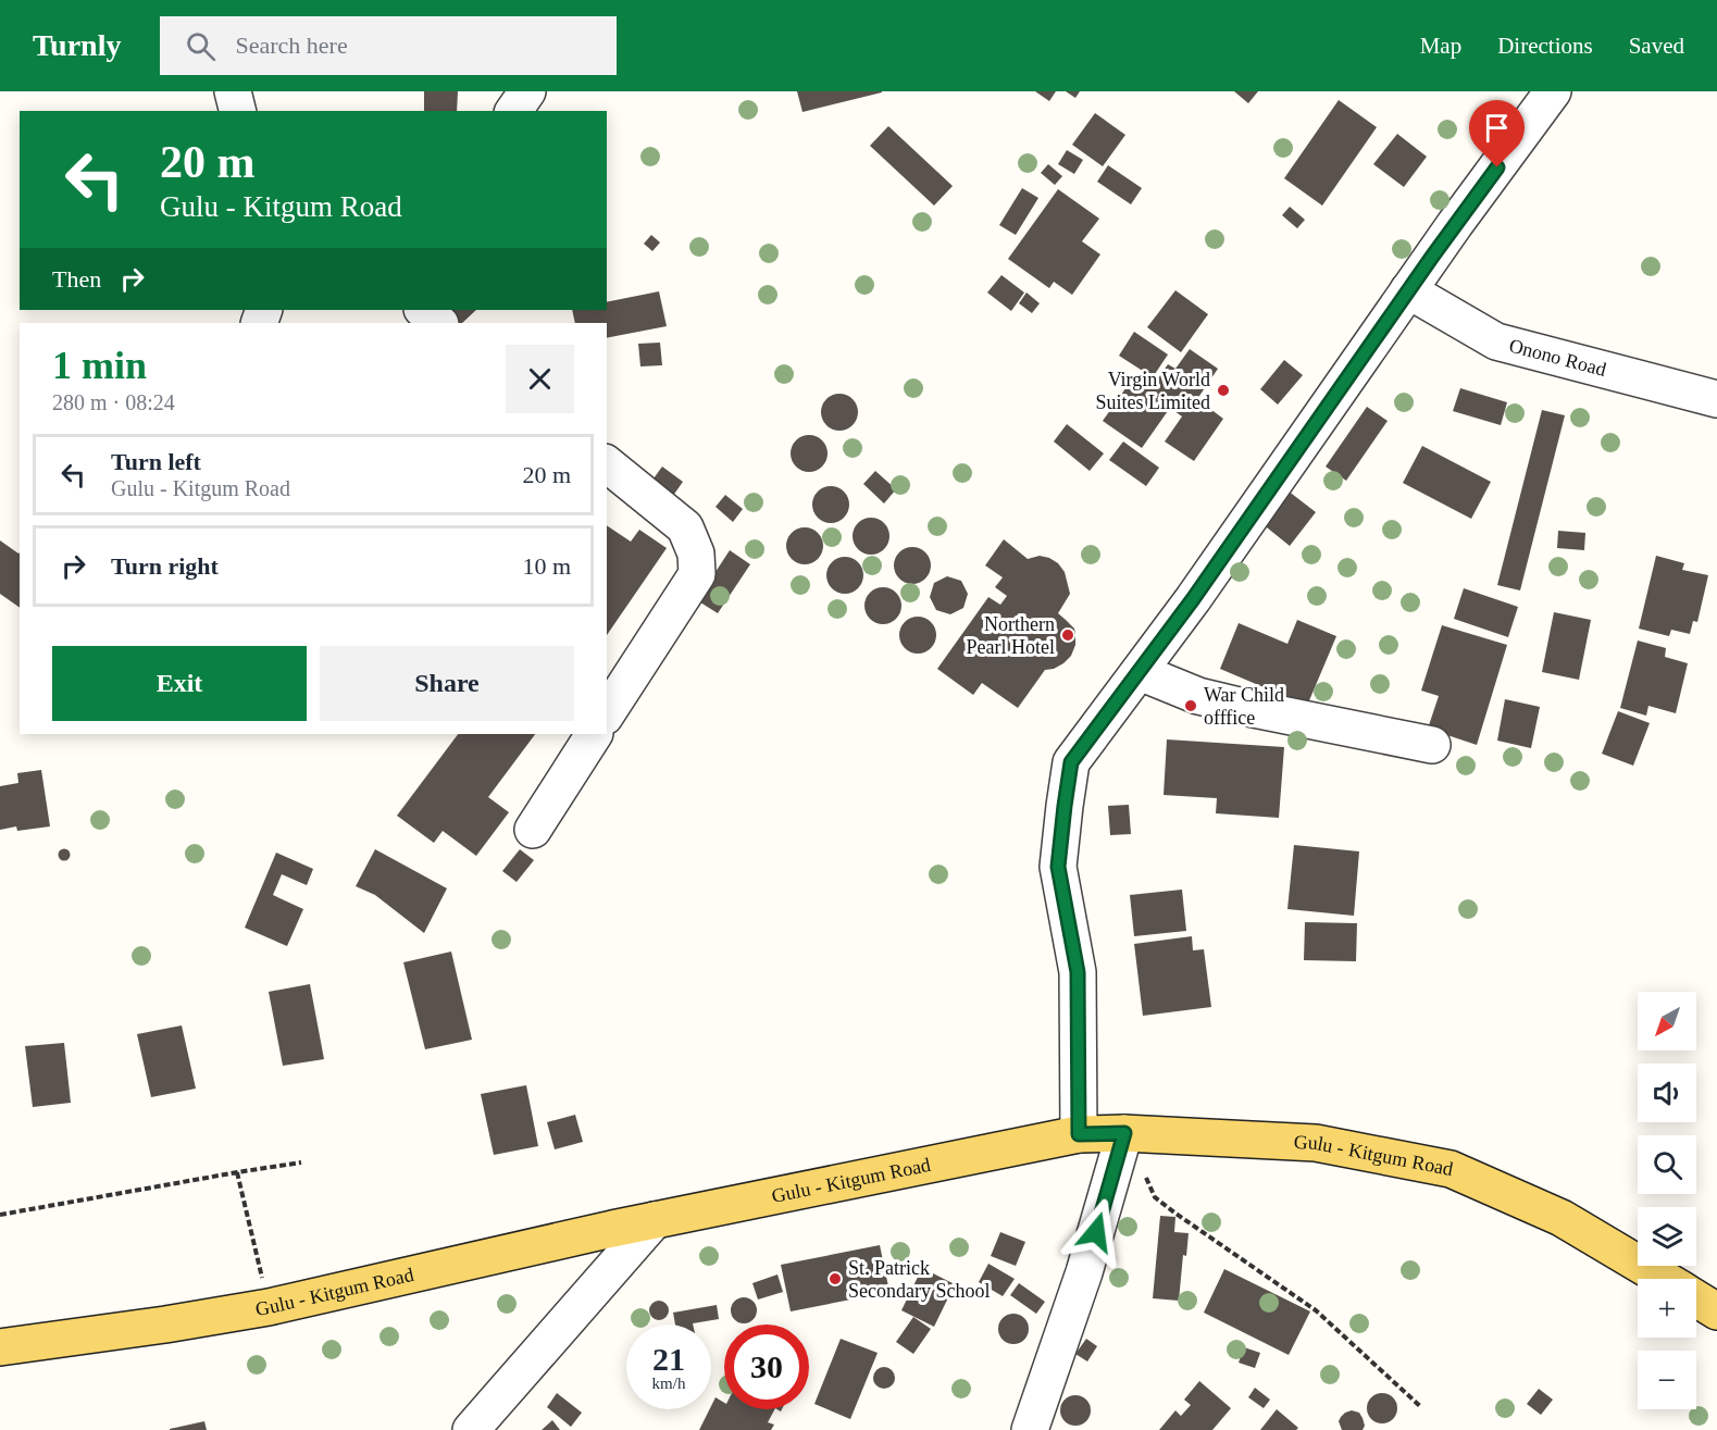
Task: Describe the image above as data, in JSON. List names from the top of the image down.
{
  "streets": {
    "main road": ["Gulu - Kitgum Road"],
    "street": ["Onono Road"]
  },
  "places": [
    "Virgin World Suites Limited",
    "Northern Pearl Hotel",
    "War Child offfice",
    "St. Patrick Secondary School"
  ],
  "north": "bottom left",
  "page": {
    "header": "Turnly",
    "search": "Search here",
    "nav": ["Map", "Directions", "Saved"],
    "turn": ["20 m", "Gulu - Kitgum Road"],
    "then": "Then",
    "heading": ["1 min", "280 m · 08:24"],
    "list": [
      {
        "name": "Turn left",
        "note": "Gulu - Kitgum Road",
        "value": "20 m"
      },
      {
        "name": "Turn right",
        "value": "10 m"
      }
    ],
    "buttons": ["Exit", "Share"],
    "map_buttons": ["+", "−"],
    "speed": "21 km/h",
    "limit": "30"
  }
}
